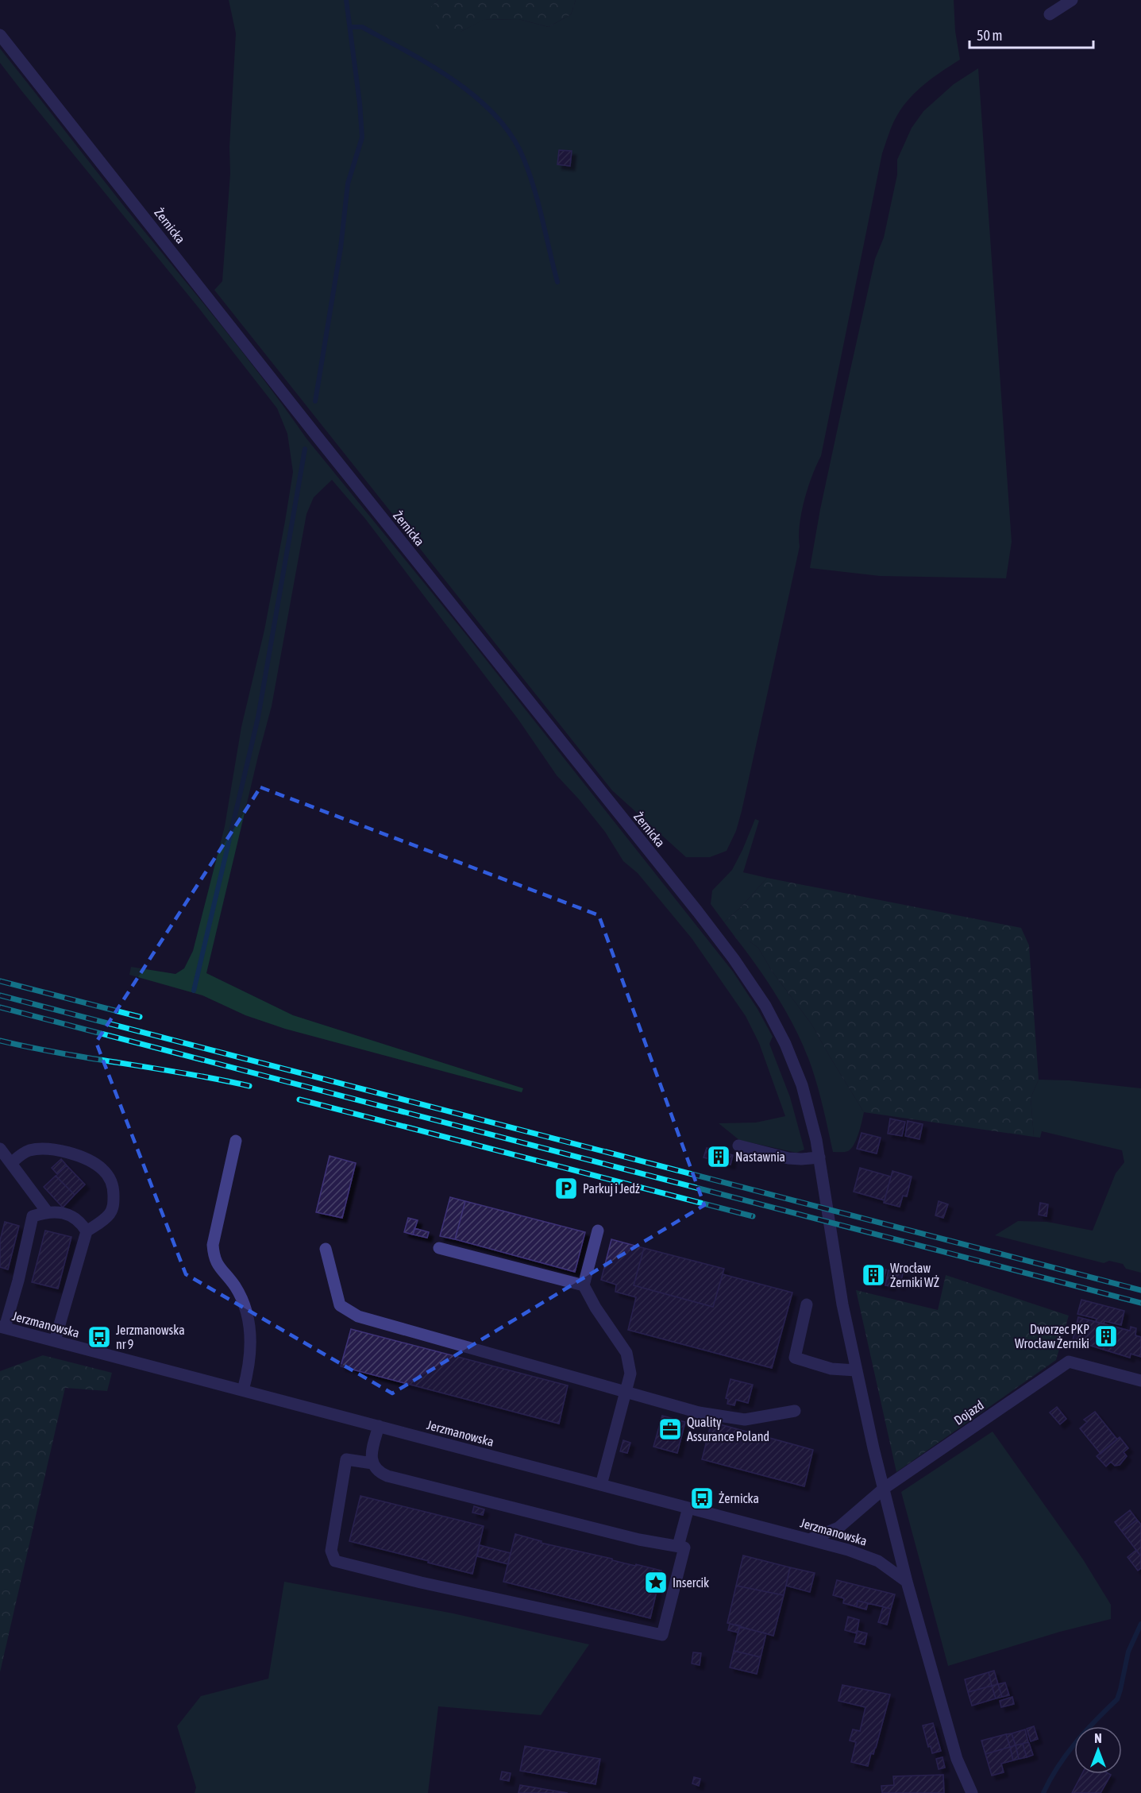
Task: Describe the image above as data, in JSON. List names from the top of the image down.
{
  "streets": {
    "street": ["Żernicka", "Jerzmanowska", "Dojazd"]
  },
  "crossings": [
    ["Żernicka", "Jerzmanowska"],
    ["Żernicka", "Dojazd"],
    ["Jerzmanowska", "Dojazd"]
  ],
  "places": {
    "building": ["Nastawnia", "Wrocław Żerniki WŻ", "Dworzec PKP Wrocław Żerniki"],
    "parking": ["Parkuj i Jedź"],
    "bus stop": ["Jerzmanowska nr 9", "Żernicka"],
    "office": ["Quality Assurance Poland"],
    "place": ["Insercik"]
  },
  "scale_bar": "50 m",
  "north": "top"
}
